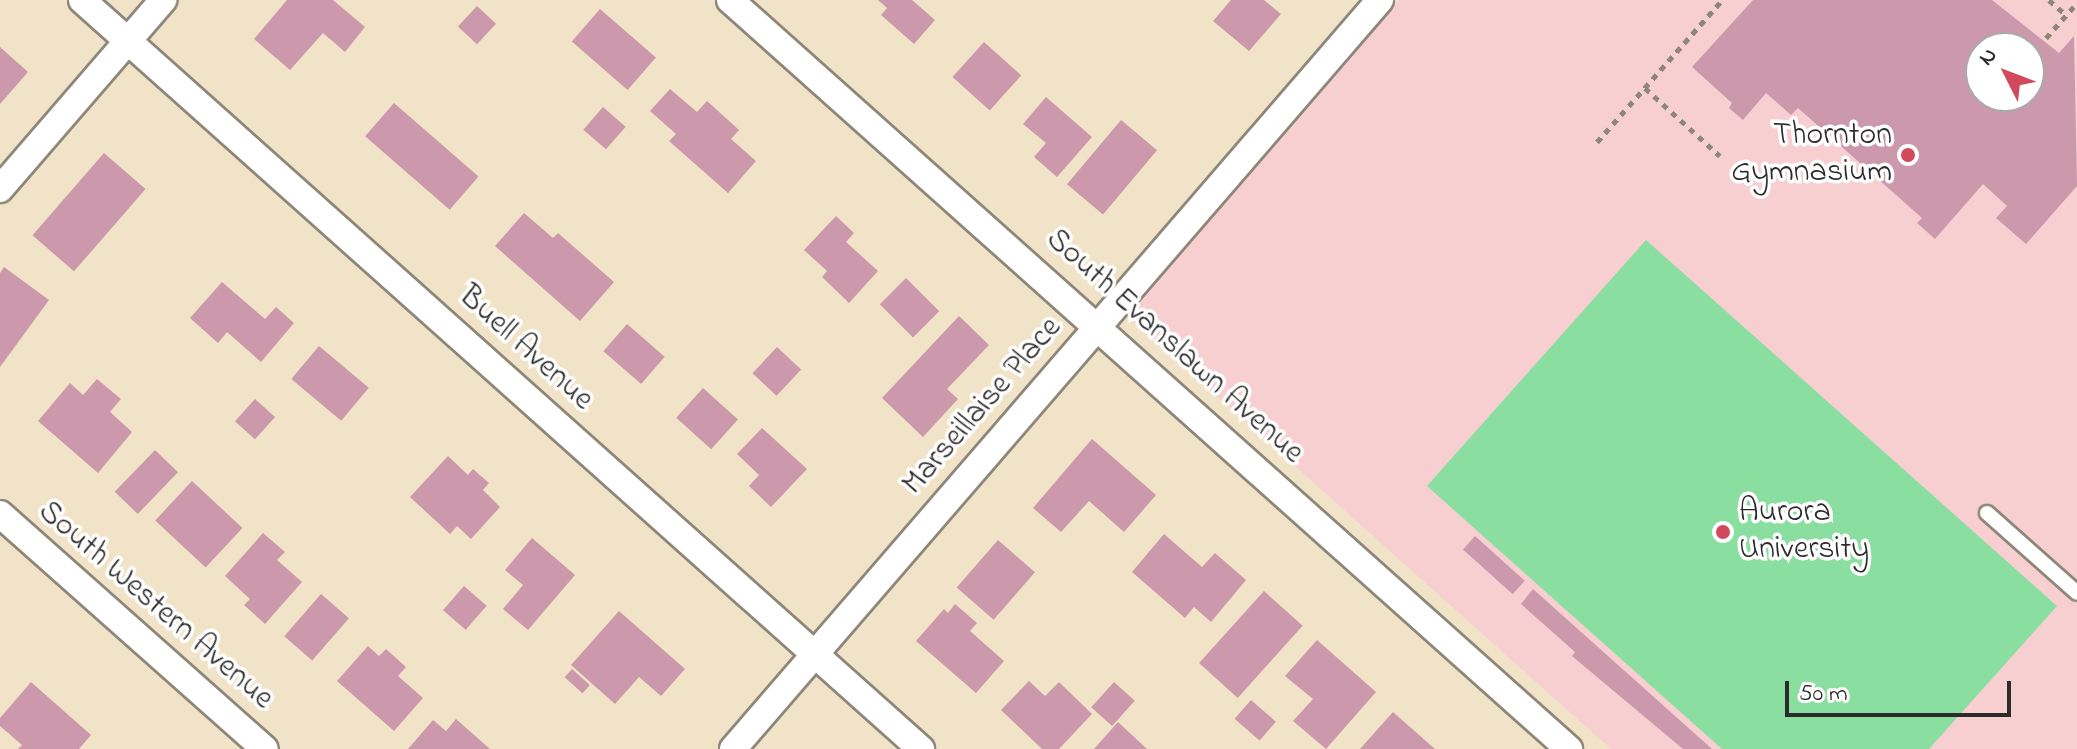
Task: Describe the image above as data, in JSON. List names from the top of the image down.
{
  "streets": {
    "street": [
      "South Evanslawn Avenue",
      "Buell Avenue",
      "Marseillaise Place",
      "South Western Avenue"
    ]
  },
  "crossings": [
    ["South Evanslawn Avenue", "Marseillaise Place"],
    ["Buell Avenue", "Marseillaise Place"]
  ],
  "places": ["Thornton Gymnasium", "Aurora University"],
  "scale_bar": "50 m",
  "north": "top left"
}
